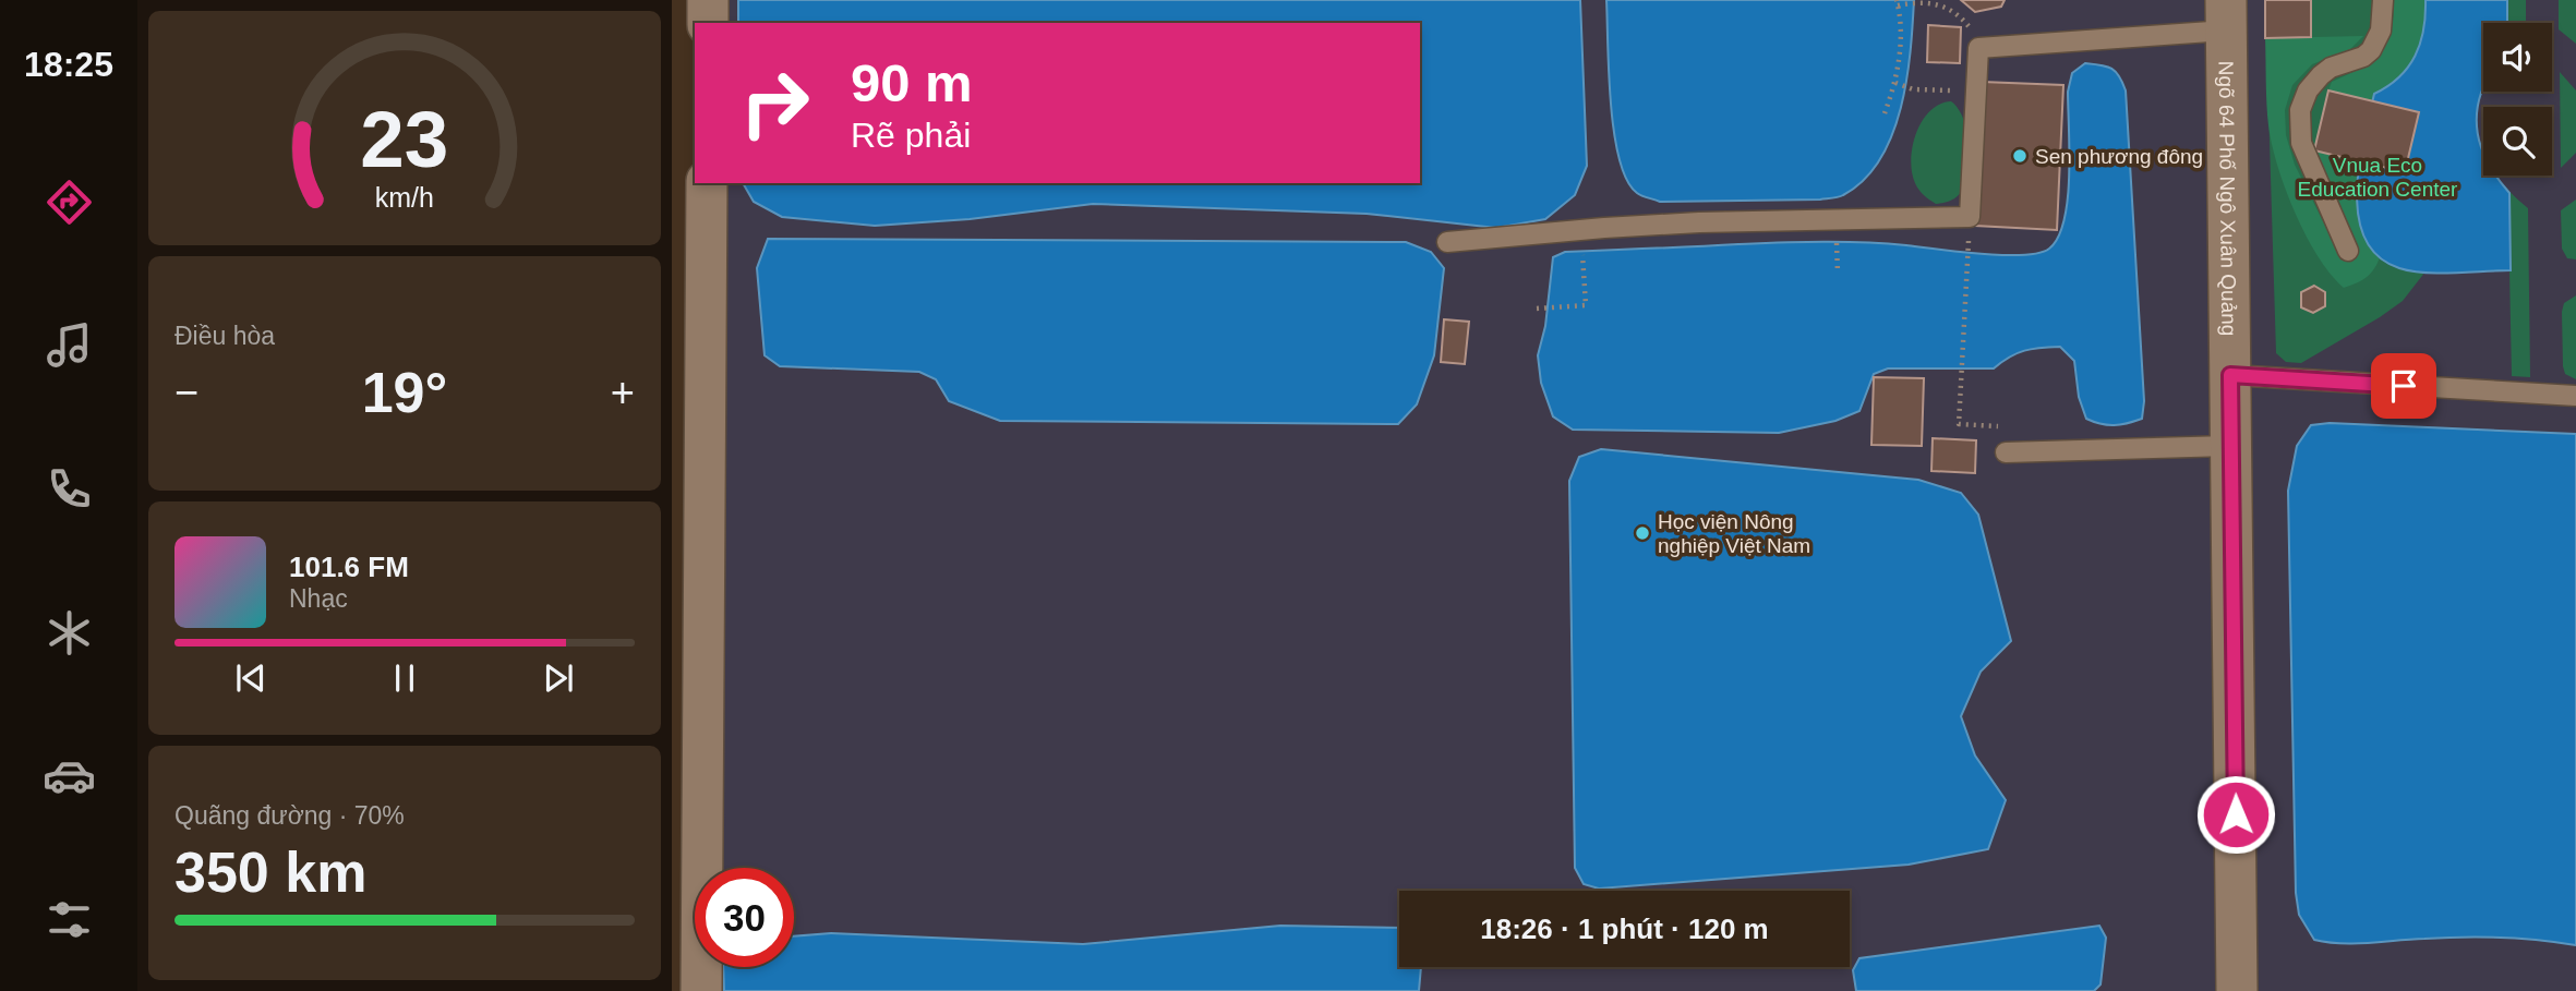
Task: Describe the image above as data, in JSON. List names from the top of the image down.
{
  "streets": {
    "street": ["Ngõ 64 Phố Ngô Xuân Quảng"]
  },
  "parks": ["Vnua Eco Education Center"],
  "places": ["Sen phương đông", "Học viện Nông nghiệp Việt Nam"],
  "page": {
    "tabs": "18:25",
    "turn": ["90 m", "Rẽ phải"],
    "tile": [
      "Điều hòa",
      ["Quãng đường · 70%", "350 km"]
    ],
    "heat": ["−", "19°", "+"],
    "song": ["101.6 FM", "Nhạc"],
    "limit": "30",
    "trip": "18:26 · 1 phút · 120 m",
    "gauge": ["23", "km/h"]
  }
}
